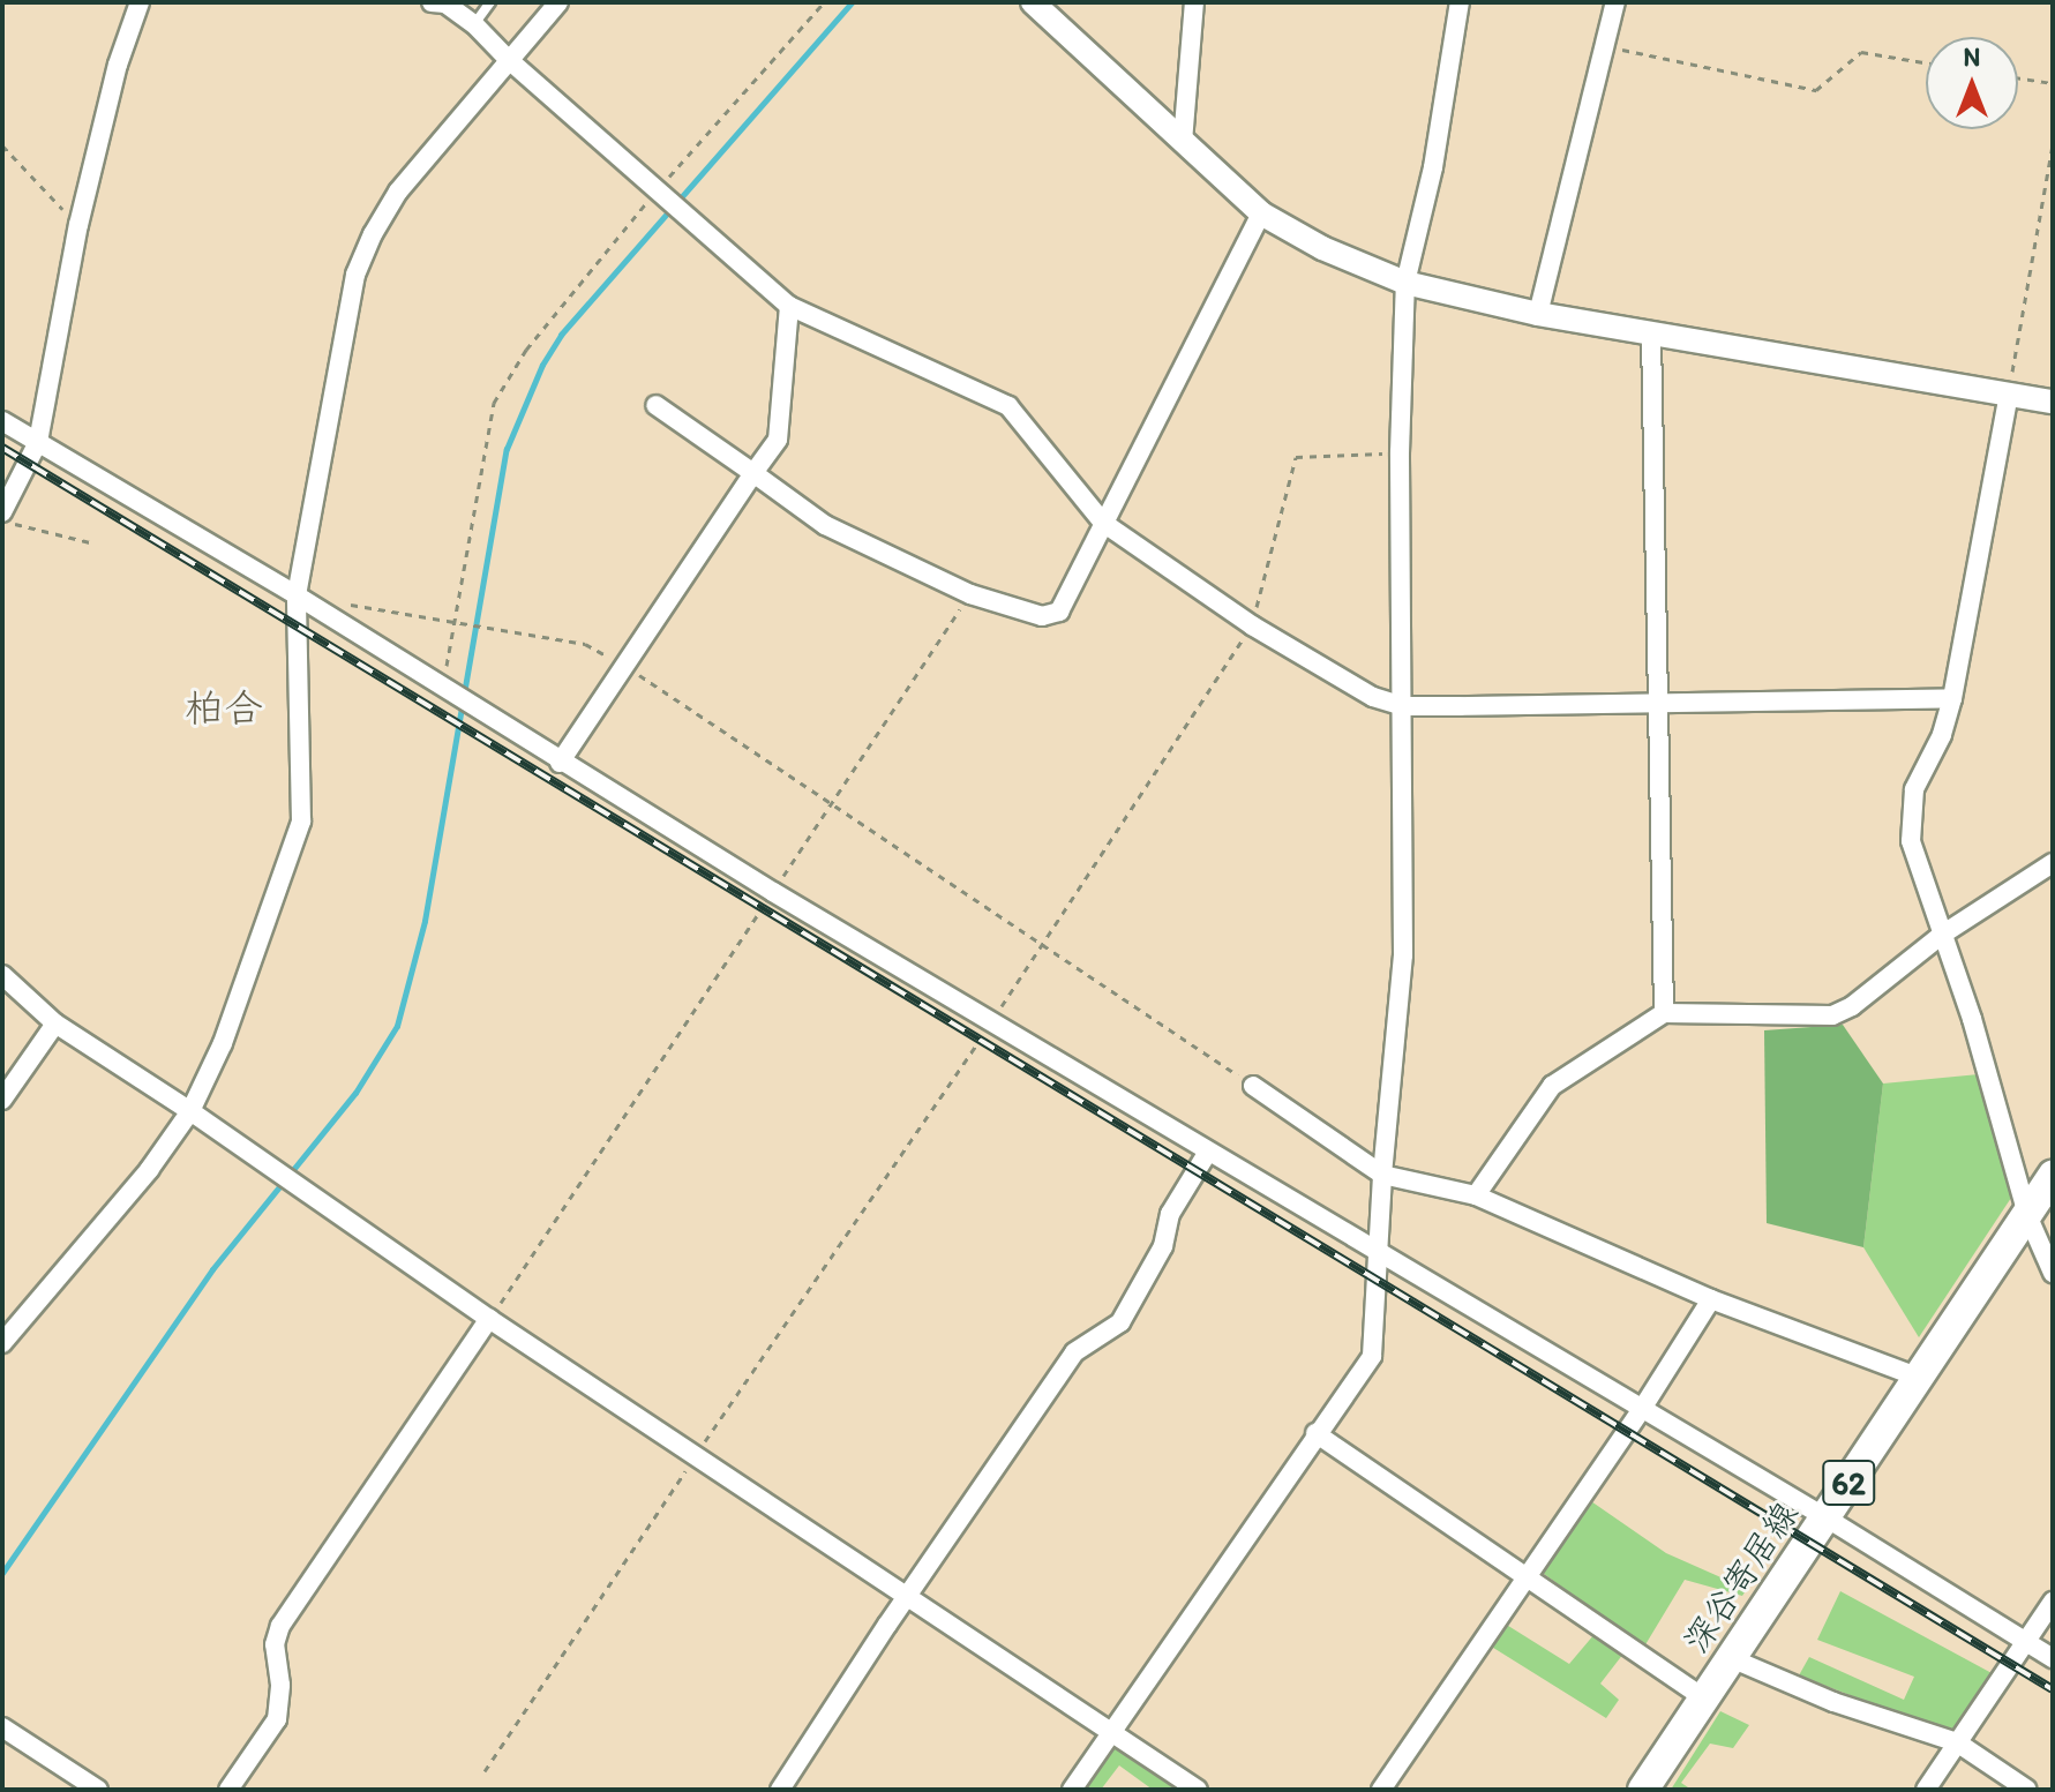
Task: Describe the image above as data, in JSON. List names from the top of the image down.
{
  "streets": {
    "main road": ["62", "深谷寄居線"]
  },
  "districts": ["柏合"],
  "north": "top"
}
